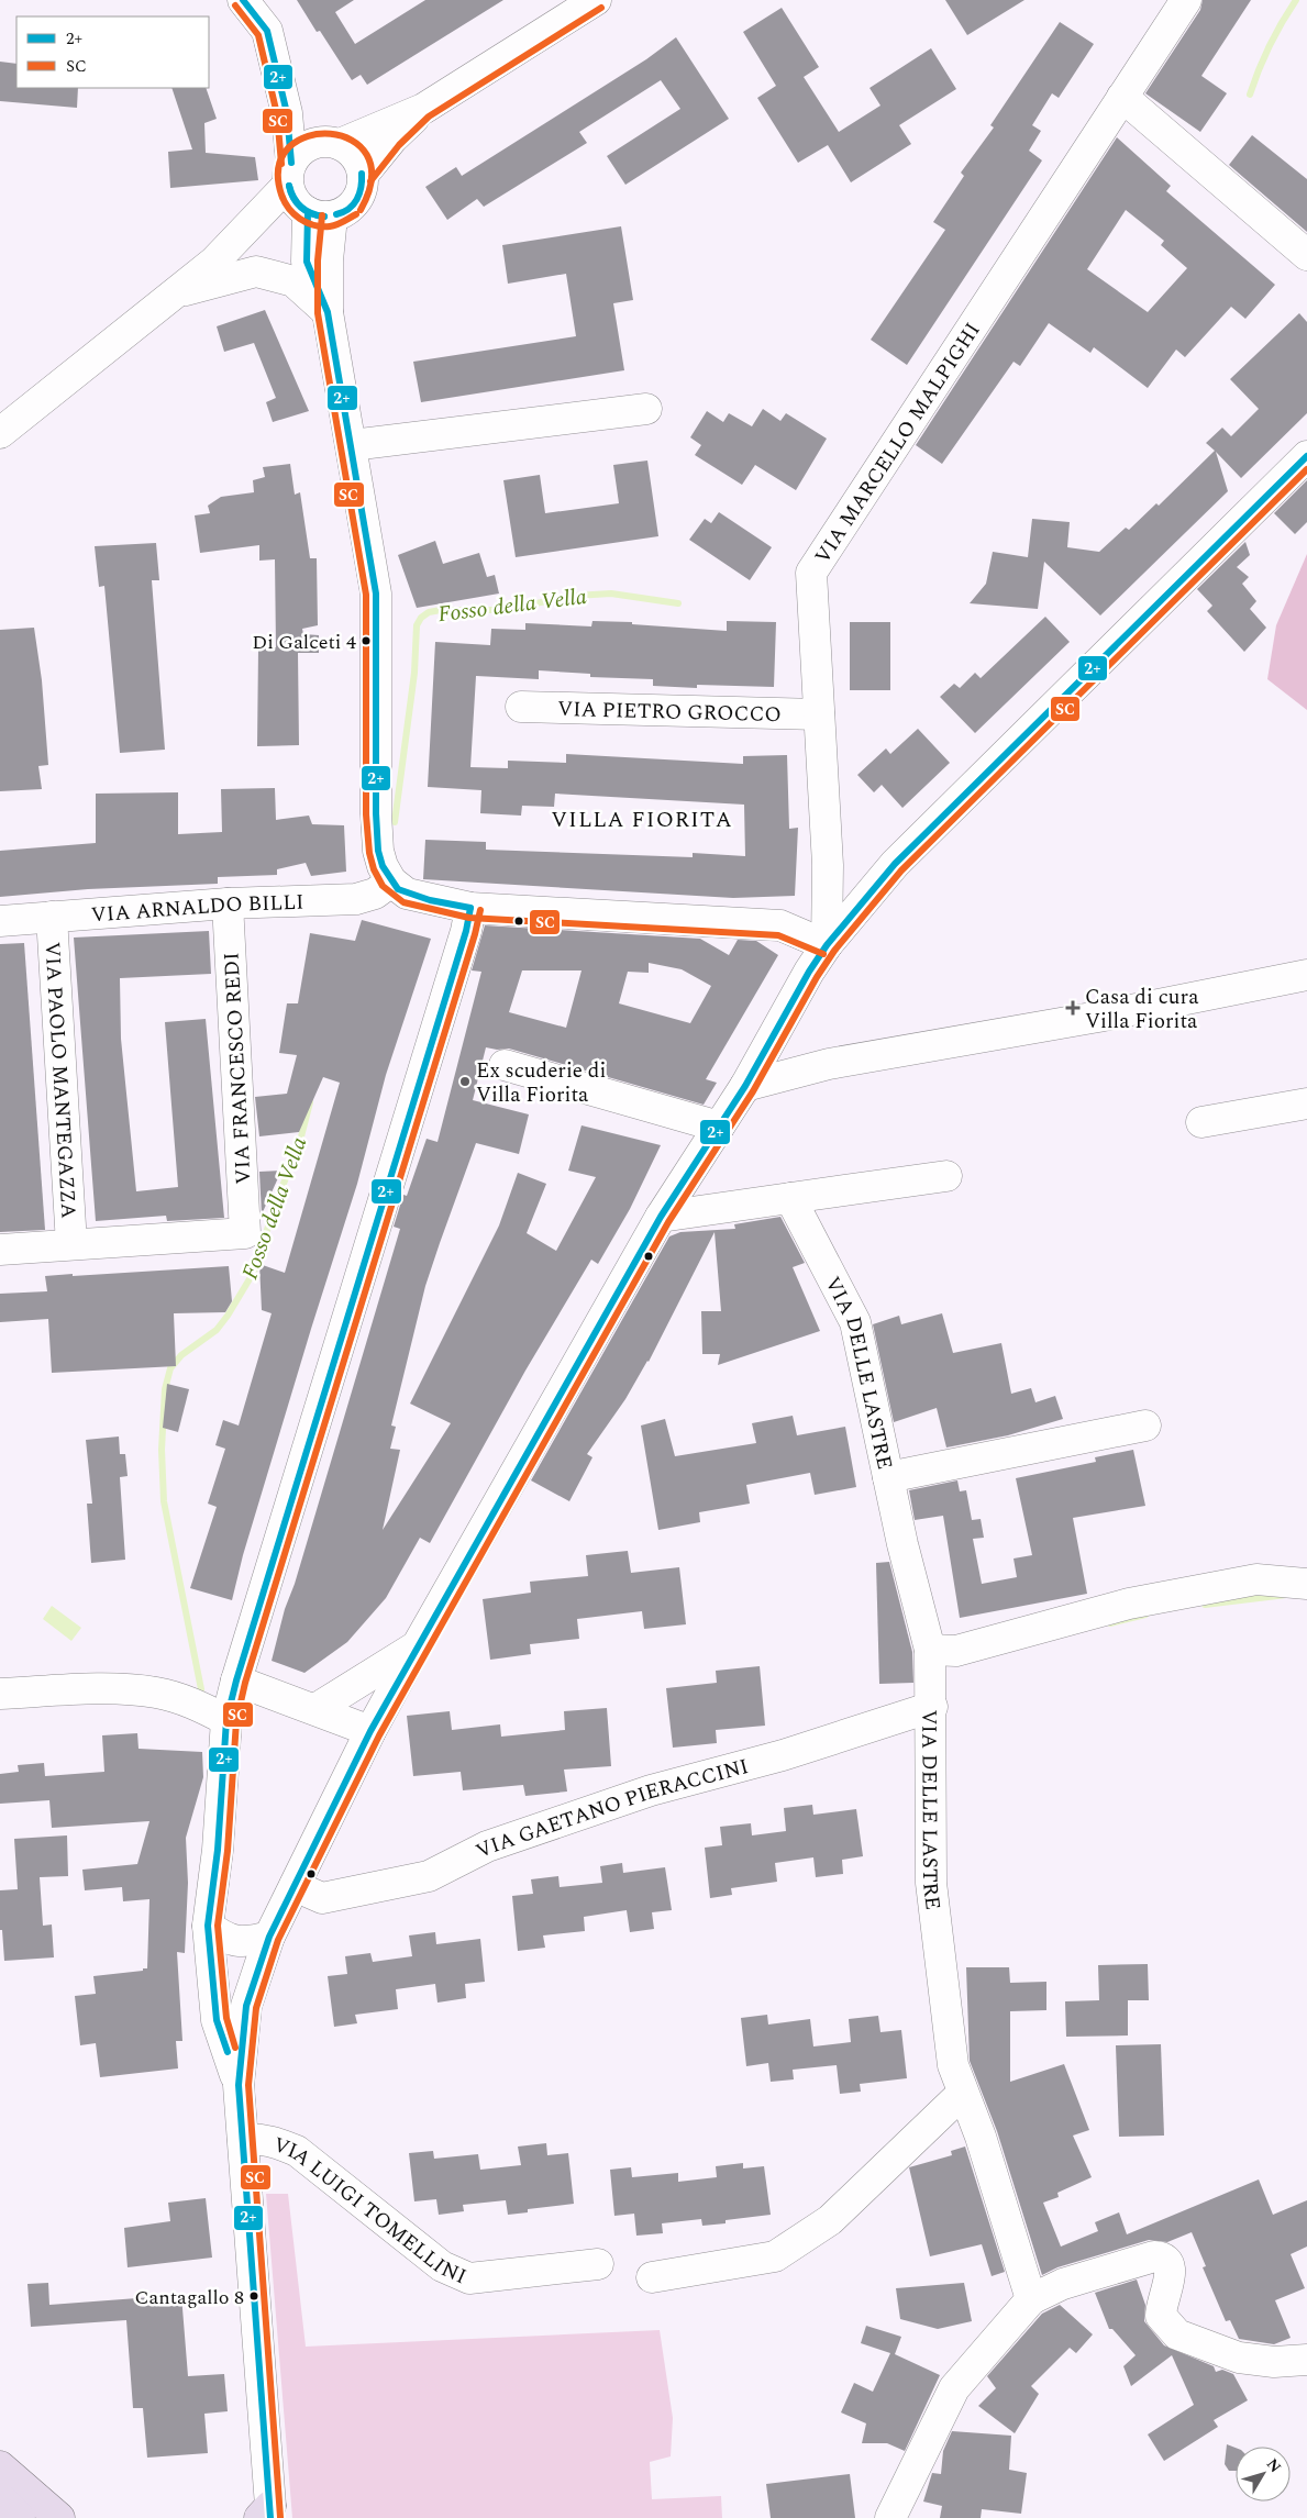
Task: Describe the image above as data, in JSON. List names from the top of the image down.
{
  "streets": {
    "street": [
      "VIA MARCELLO MALPIGHI",
      "VIA PIETRO GROCCO",
      "VIA ARNALDO BILLI",
      "VIA FRANCESCO REDI",
      "VIA PAOLO MANTEGAZZA",
      "VIA DELLE LASTRE",
      "VIA GAETANO PIERACCINI",
      "VIA LUIGI TOMELLINI"
    ]
  },
  "crossings": [
    ["VIA MARCELLO MALPIGHI", "VIA PIETRO GROCCO"],
    ["VIA ARNALDO BILLI", "VIA FRANCESCO REDI"],
    ["VIA ARNALDO BILLI", "VIA PAOLO MANTEGAZZA"],
    ["VIA FRANCESCO REDI", "VIA PAOLO MANTEGAZZA"],
    ["VIA DELLE LASTRE", "VIA GAETANO PIERACCINI"]
  ],
  "districts": ["VILLA FIORITA"],
  "water": ["Fosso della Vella"],
  "places": {
    "other": ["Di Galceti 4", "Ex scuderie di Villa Fiorita", "Cantagallo 8"],
    "health": ["Casa di cura Villa Fiorita"]
  },
  "lines": ["transit line 2+", "transit line SC"],
  "legend": ["2+", "SC"],
  "north": "top right"
}
